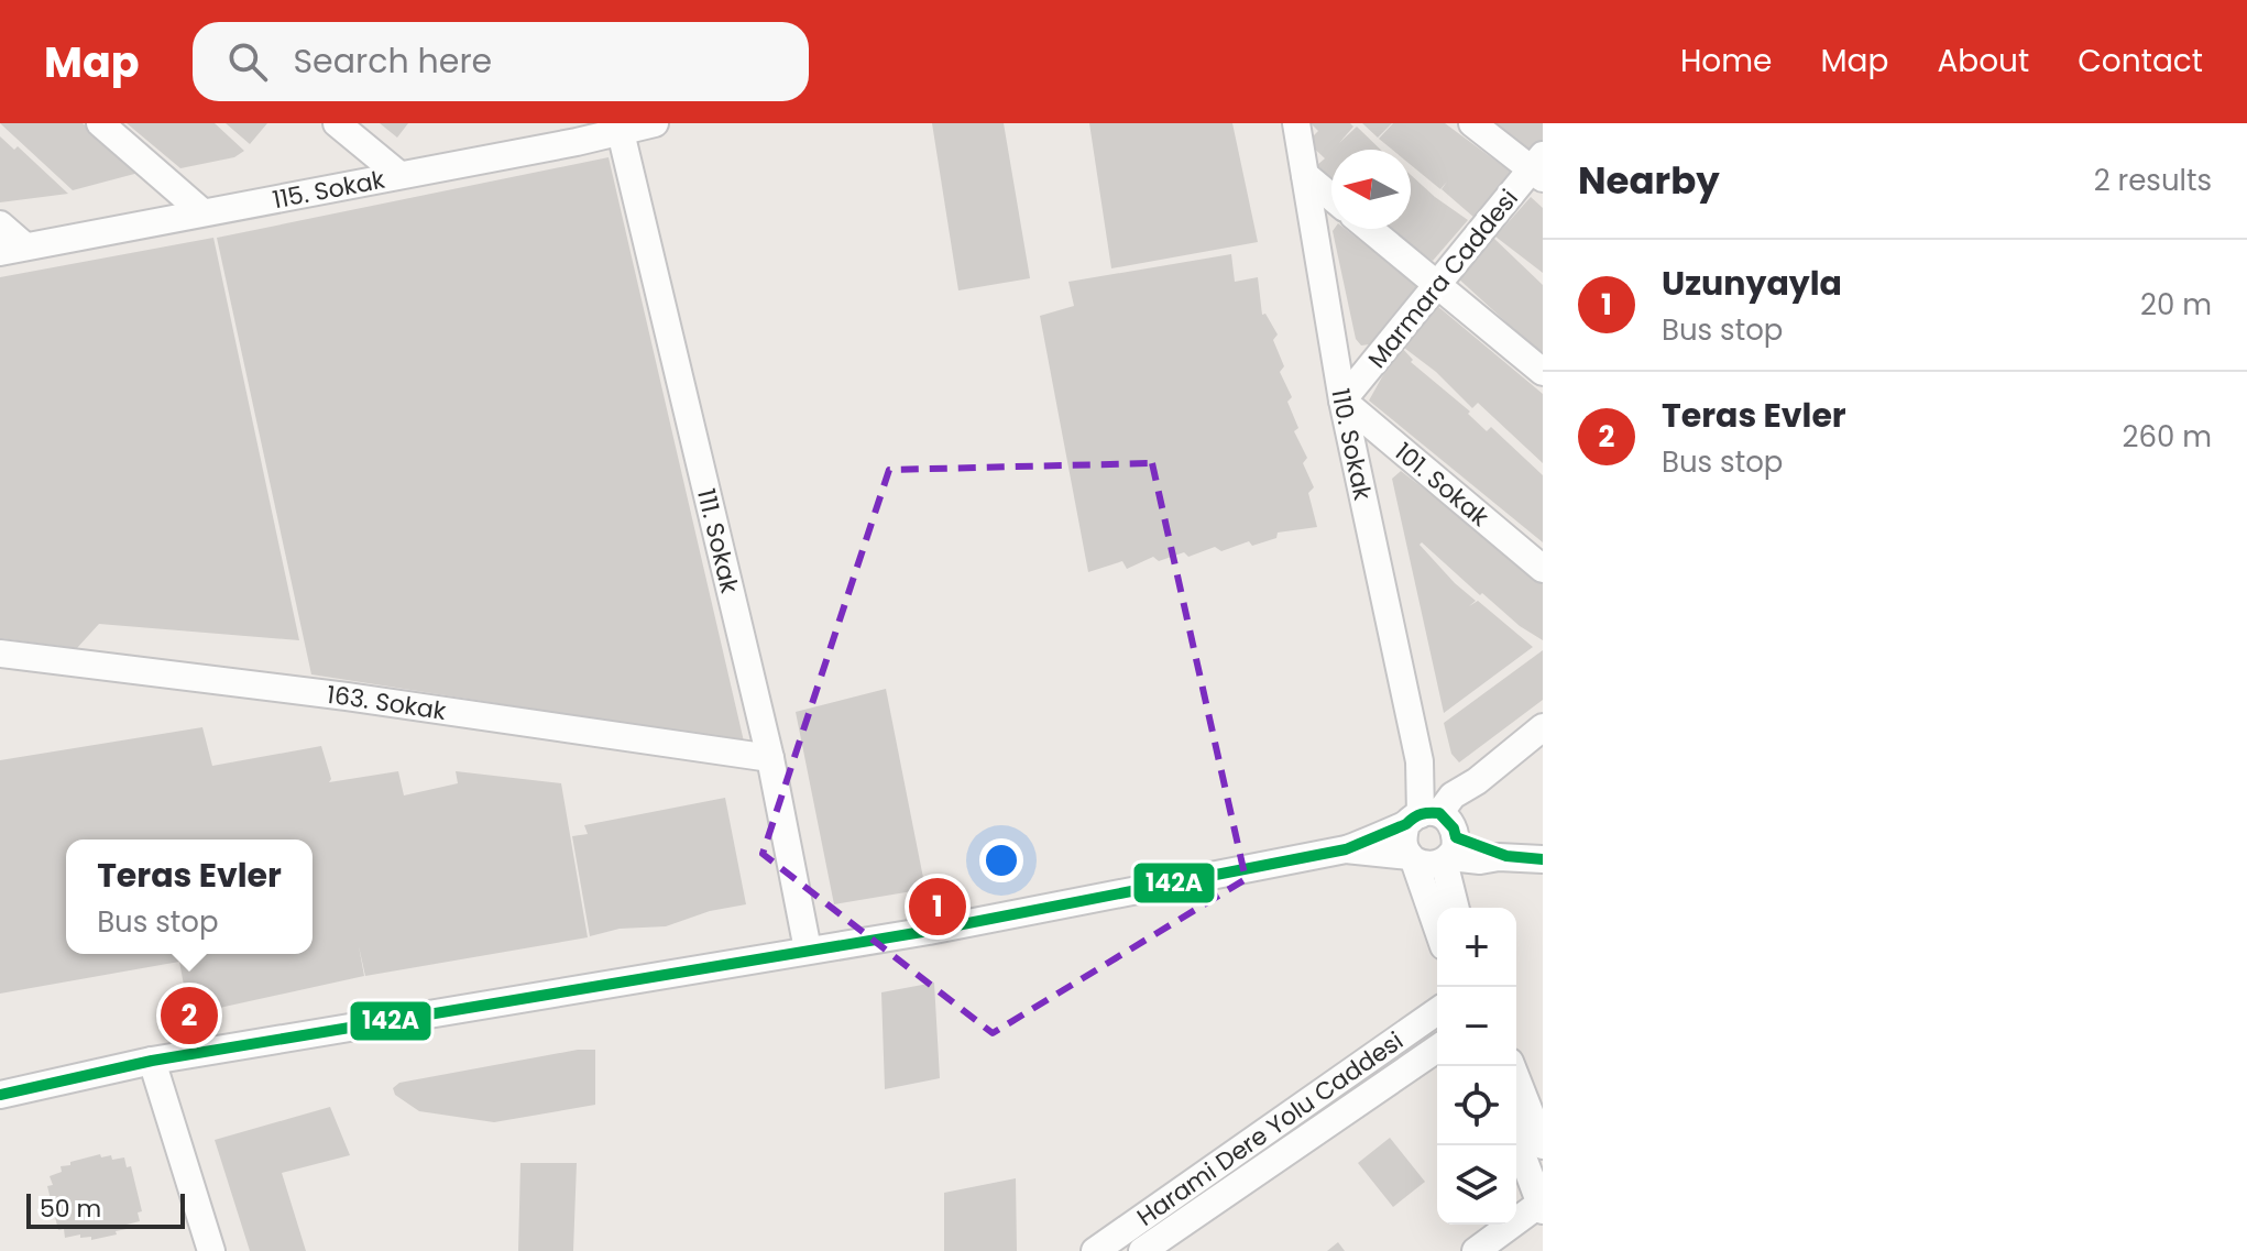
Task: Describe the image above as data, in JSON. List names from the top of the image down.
{
  "streets": {
    "street": [
      "115. Sokak",
      "Marmara Caddesi",
      "110. Sokak",
      "101. Sokak",
      "111. Sokak",
      "163. Sokak",
      "Harami Dere Yolu Caddesi"
    ]
  },
  "crossings": [
    ["115. Sokak", "111. Sokak"],
    ["Marmara Caddesi", "110. Sokak"],
    ["Marmara Caddesi", "101. Sokak"],
    ["110. Sokak", "101. Sokak"],
    ["111. Sokak", "163. Sokak"]
  ],
  "lines": ["transit line 142A"],
  "scale_bar": "50 m",
  "north": "left",
  "page": {
    "header": "Map",
    "search": "Search here",
    "nav": [
      "Home",
      "Map",
      "About",
      "Contact"
    ],
    "heading": ["Nearby", "2 results"],
    "list": [
      {
        "mark": "1",
        "name": "Uzunyayla",
        "note": "Bus stop",
        "value": "20 m"
      },
      {
        "mark": "2",
        "name": "Teras Evler",
        "note": "Bus stop",
        "value": "260 m"
      }
    ],
    "popup": ["Teras Evler", "Bus stop"],
    "pins": ["1", "2"],
    "map_buttons": ["+", "−"],
    "scale": "50 m"
  }
}
